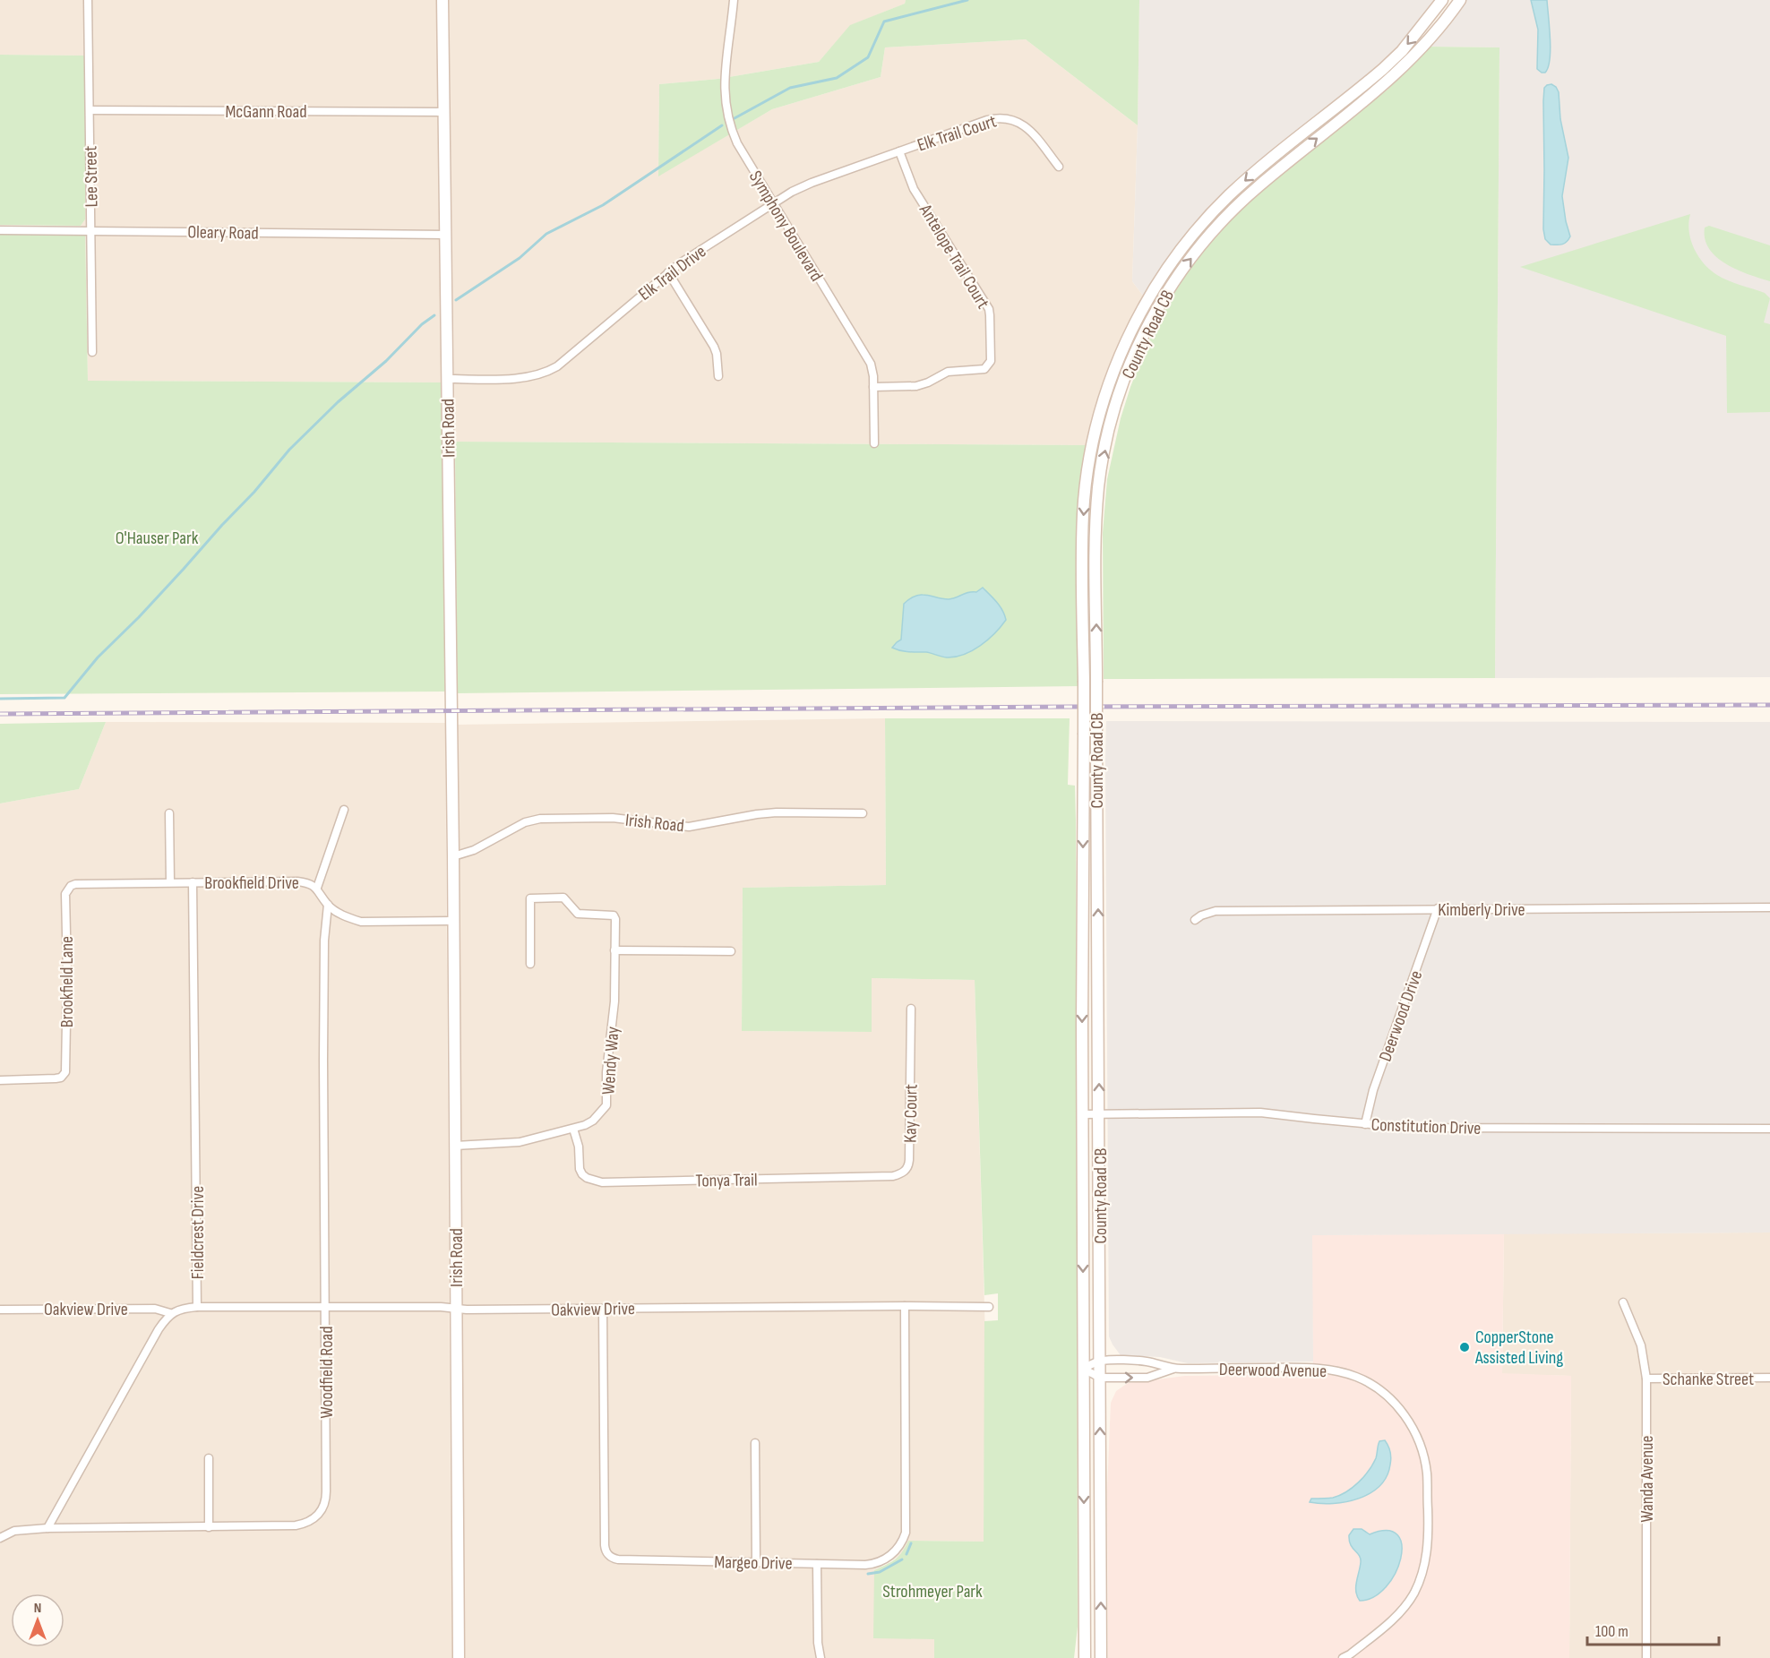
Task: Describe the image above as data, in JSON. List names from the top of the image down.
{
  "streets": {
    "main road": ["County Road CB", "Irish Road"],
    "street": [
      "McGann Road",
      "Elk Trail Court",
      "Lee Street",
      "Symphony Boulevard",
      "Oleary Road",
      "Antelope Trail Court",
      "Elk Trail Drive",
      "Brookfield Drive",
      "Kimberly Drive",
      "Brookfield Lane",
      "Deerwood Drive",
      "Wendy Way",
      "Kay Court",
      "Constitution Drive",
      "Tonya Trail",
      "Fieldcrest Drive",
      "Oakview Drive",
      "Deerwood Avenue",
      "Woodfield Road",
      "Schanke Street",
      "Wanda Avenue",
      "Margeo Drive"
    ]
  },
  "crossings": [
    ["McGann Road", "Lee Street"],
    ["McGann Road", "Irish Road"],
    ["Elk Trail Court", "Antelope Trail Court"],
    ["Elk Trail Court", "Elk Trail Drive"],
    ["Lee Street", "Oleary Road"],
    ["Symphony Boulevard", "Antelope Trail Court"],
    ["Symphony Boulevard", "Elk Trail Drive"],
    ["Oleary Road", "Irish Road"],
    ["Antelope Trail Court", "Elk Trail Drive"],
    ["Elk Trail Drive", "Irish Road"],
    ["County Road CB", "Constitution Drive"],
    ["County Road CB", "Deerwood Avenue"],
    ["Irish Road", "Brookfield Drive"],
    ["Irish Road", "Wendy Way"],
    ["Irish Road", "Oakview Drive"],
    ["Brookfield Drive", "Brookfield Lane"],
    ["Brookfield Drive", "Fieldcrest Drive"],
    ["Brookfield Drive", "Woodfield Road"],
    ["Kimberly Drive", "Deerwood Drive"],
    ["Deerwood Drive", "Constitution Drive"],
    ["Wendy Way", "Tonya Trail"],
    ["Kay Court", "Tonya Trail"],
    ["Fieldcrest Drive", "Oakview Drive"],
    ["Oakview Drive", "Woodfield Road"],
    ["Oakview Drive", "Margeo Drive"],
    ["Schanke Street", "Wanda Avenue"]
  ],
  "parks": ["O'Hauser Park", "Strohmeyer Park"],
  "places": ["CopperStone Assisted Living"],
  "scale_bar": "100 m",
  "north": "top"
}
